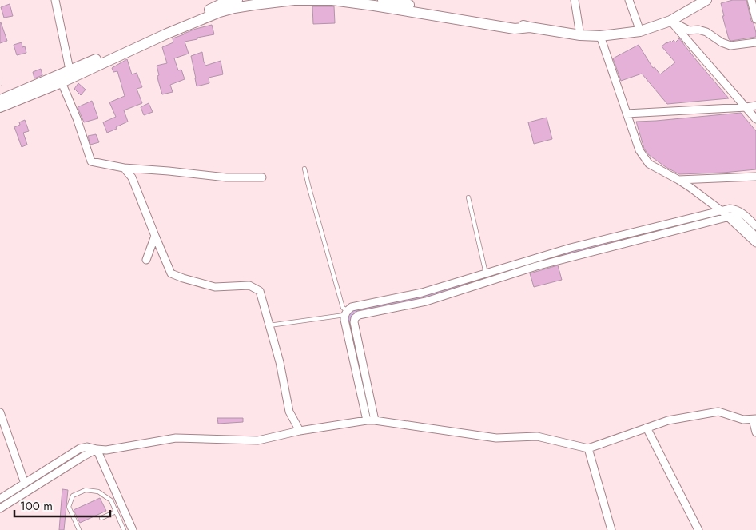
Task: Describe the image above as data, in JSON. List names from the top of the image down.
{
  "scale_bar": "100 m"
}
